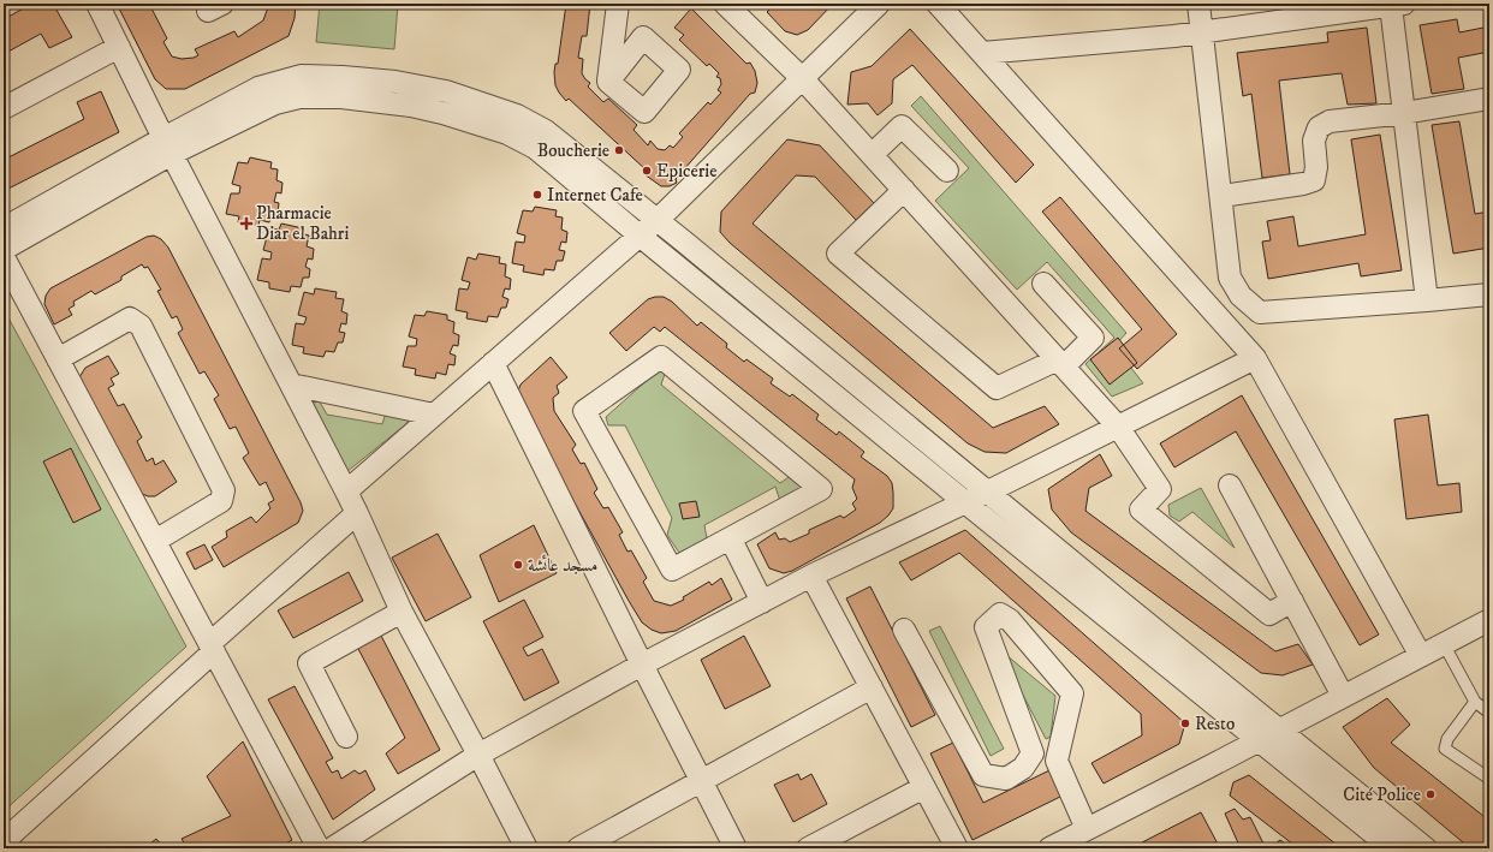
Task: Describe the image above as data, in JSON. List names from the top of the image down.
{
  "places": {
    "other": [
      "Boucherie",
      "Epicerie",
      "Internet Cafe",
      "مسجد عائشة",
      "Resto",
      "Cité Police"
    ],
    "health": ["Pharmacie Diar el Bahri"]
  }
}
